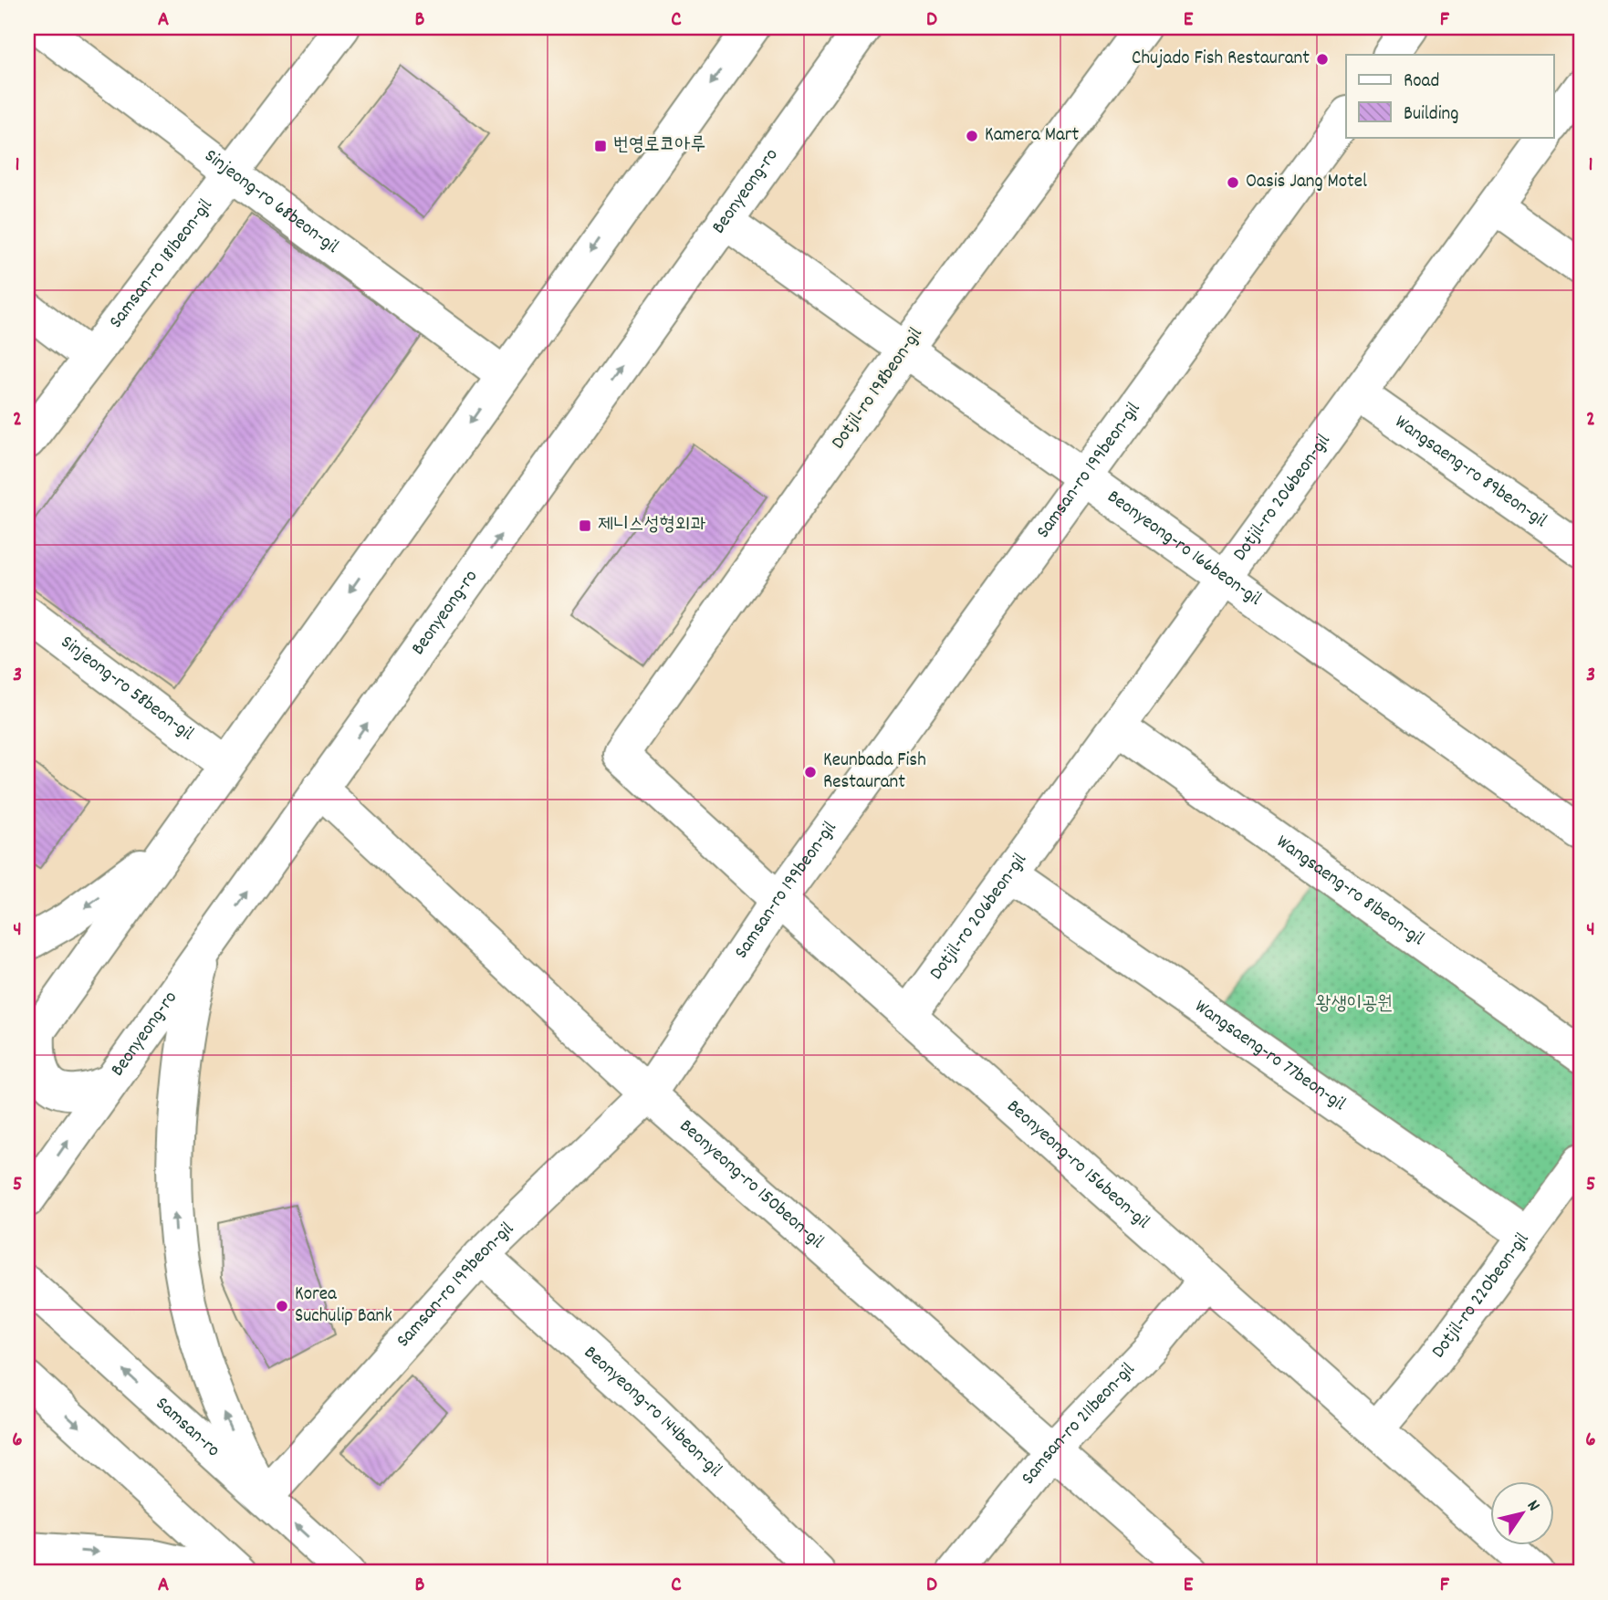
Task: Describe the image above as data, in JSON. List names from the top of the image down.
{
  "streets": {
    "street": [
      "Beonyeong-ro",
      "Sinjeong-ro 68beon-gil",
      "Samsan-ro 181beon-gil",
      "Dotjil-ro 198beon-gil",
      "Samsan-ro 199beon-gil",
      "Wangsaeng-ro 89beon-gil",
      "Dotjil-ro 206beon-gil",
      "Beonyeong-ro 166beon-gil",
      "Sinjeong-ro 58beon-gil",
      "Wangsaeng-ro 81beon-gil",
      "Wangsaeng-ro 77beon-gil",
      "Beonyeong-ro 156beon-gil",
      "Beonyeong-ro 150beon-gil",
      "Dotjil-ro 220beon-gil",
      "Beonyeong-ro 144beon-gil",
      "Samsan-ro 211beon-gil",
      "Samsan-ro"
    ]
  },
  "crossings": [
    ["Beonyeong-ro", "Beonyeong-ro 166beon-gil"],
    ["Beonyeong-ro", "Beonyeong-ro 150beon-gil"],
    ["Sinjeong-ro 68beon-gil", "Samsan-ro 181beon-gil"],
    ["Dotjil-ro 198beon-gil", "Beonyeong-ro 166beon-gil"],
    ["Dotjil-ro 198beon-gil", "Beonyeong-ro 156beon-gil"],
    ["Samsan-ro 199beon-gil", "Beonyeong-ro 166beon-gil"],
    ["Samsan-ro 199beon-gil", "Beonyeong-ro 156beon-gil"],
    ["Samsan-ro 199beon-gil", "Beonyeong-ro 150beon-gil"],
    ["Samsan-ro 199beon-gil", "Beonyeong-ro 144beon-gil"],
    ["Samsan-ro 199beon-gil", "Samsan-ro"],
    ["Wangsaeng-ro 89beon-gil", "Dotjil-ro 206beon-gil"],
    ["Dotjil-ro 206beon-gil", "Beonyeong-ro 166beon-gil"],
    ["Dotjil-ro 206beon-gil", "Wangsaeng-ro 81beon-gil"],
    ["Dotjil-ro 206beon-gil", "Wangsaeng-ro 77beon-gil"],
    ["Dotjil-ro 206beon-gil", "Beonyeong-ro 156beon-gil"],
    ["Wangsaeng-ro 77beon-gil", "Dotjil-ro 220beon-gil"],
    ["Beonyeong-ro 156beon-gil", "Dotjil-ro 220beon-gil"],
    ["Beonyeong-ro 156beon-gil", "Samsan-ro 211beon-gil"],
    ["Beonyeong-ro 150beon-gil", "Samsan-ro 211beon-gil"]
  ],
  "parks": ["왕생이공원"],
  "places": {
    "other": [
      "Chujado Fish Restaurant",
      "Kamera Mart",
      "Oasis Jang Motel",
      "Keunbada Fish Restaurant",
      "Korea Suchulip Bank"
    ],
    "transit": ["번영로코아루", "제니스성형외과"]
  },
  "legend": ["Road", "Building"],
  "north": "top right",
  "grid": {
    "columns": [
      "A",
      "B",
      "C",
      "D",
      "E",
      "F"
    ],
    "rows": [
      "1",
      "2",
      "3",
      "4",
      "5",
      "6"
    ]
  }
}
